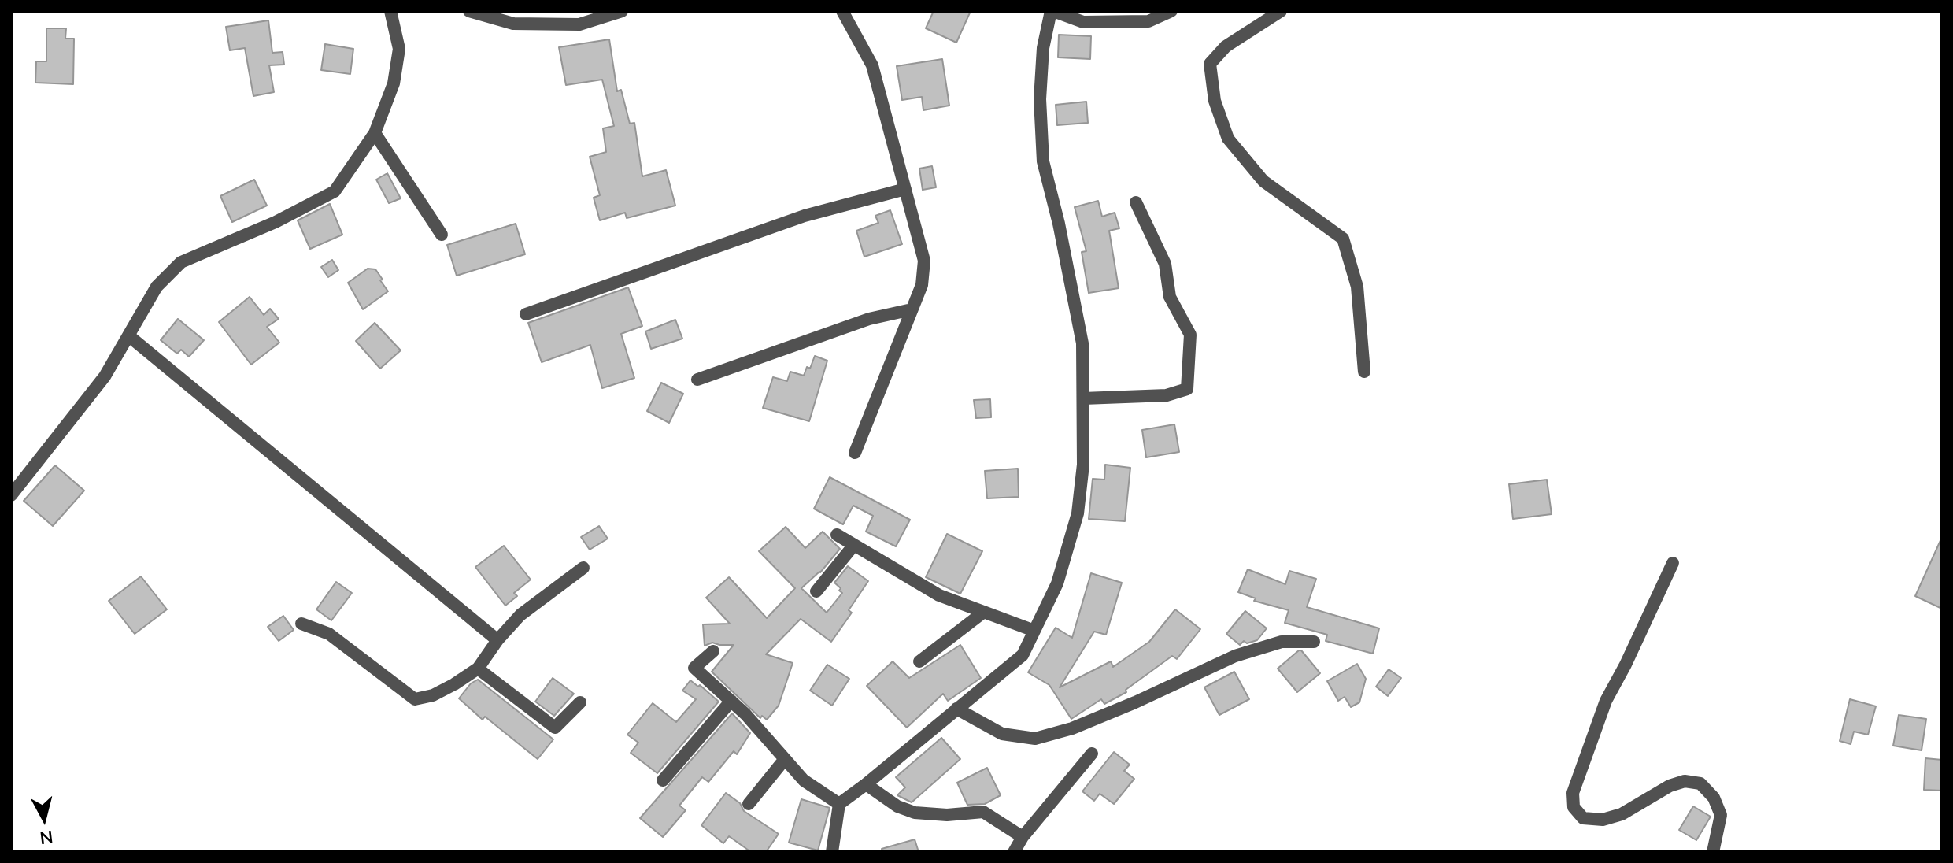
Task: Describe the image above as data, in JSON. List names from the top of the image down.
{
  "north": "bottom"
}
